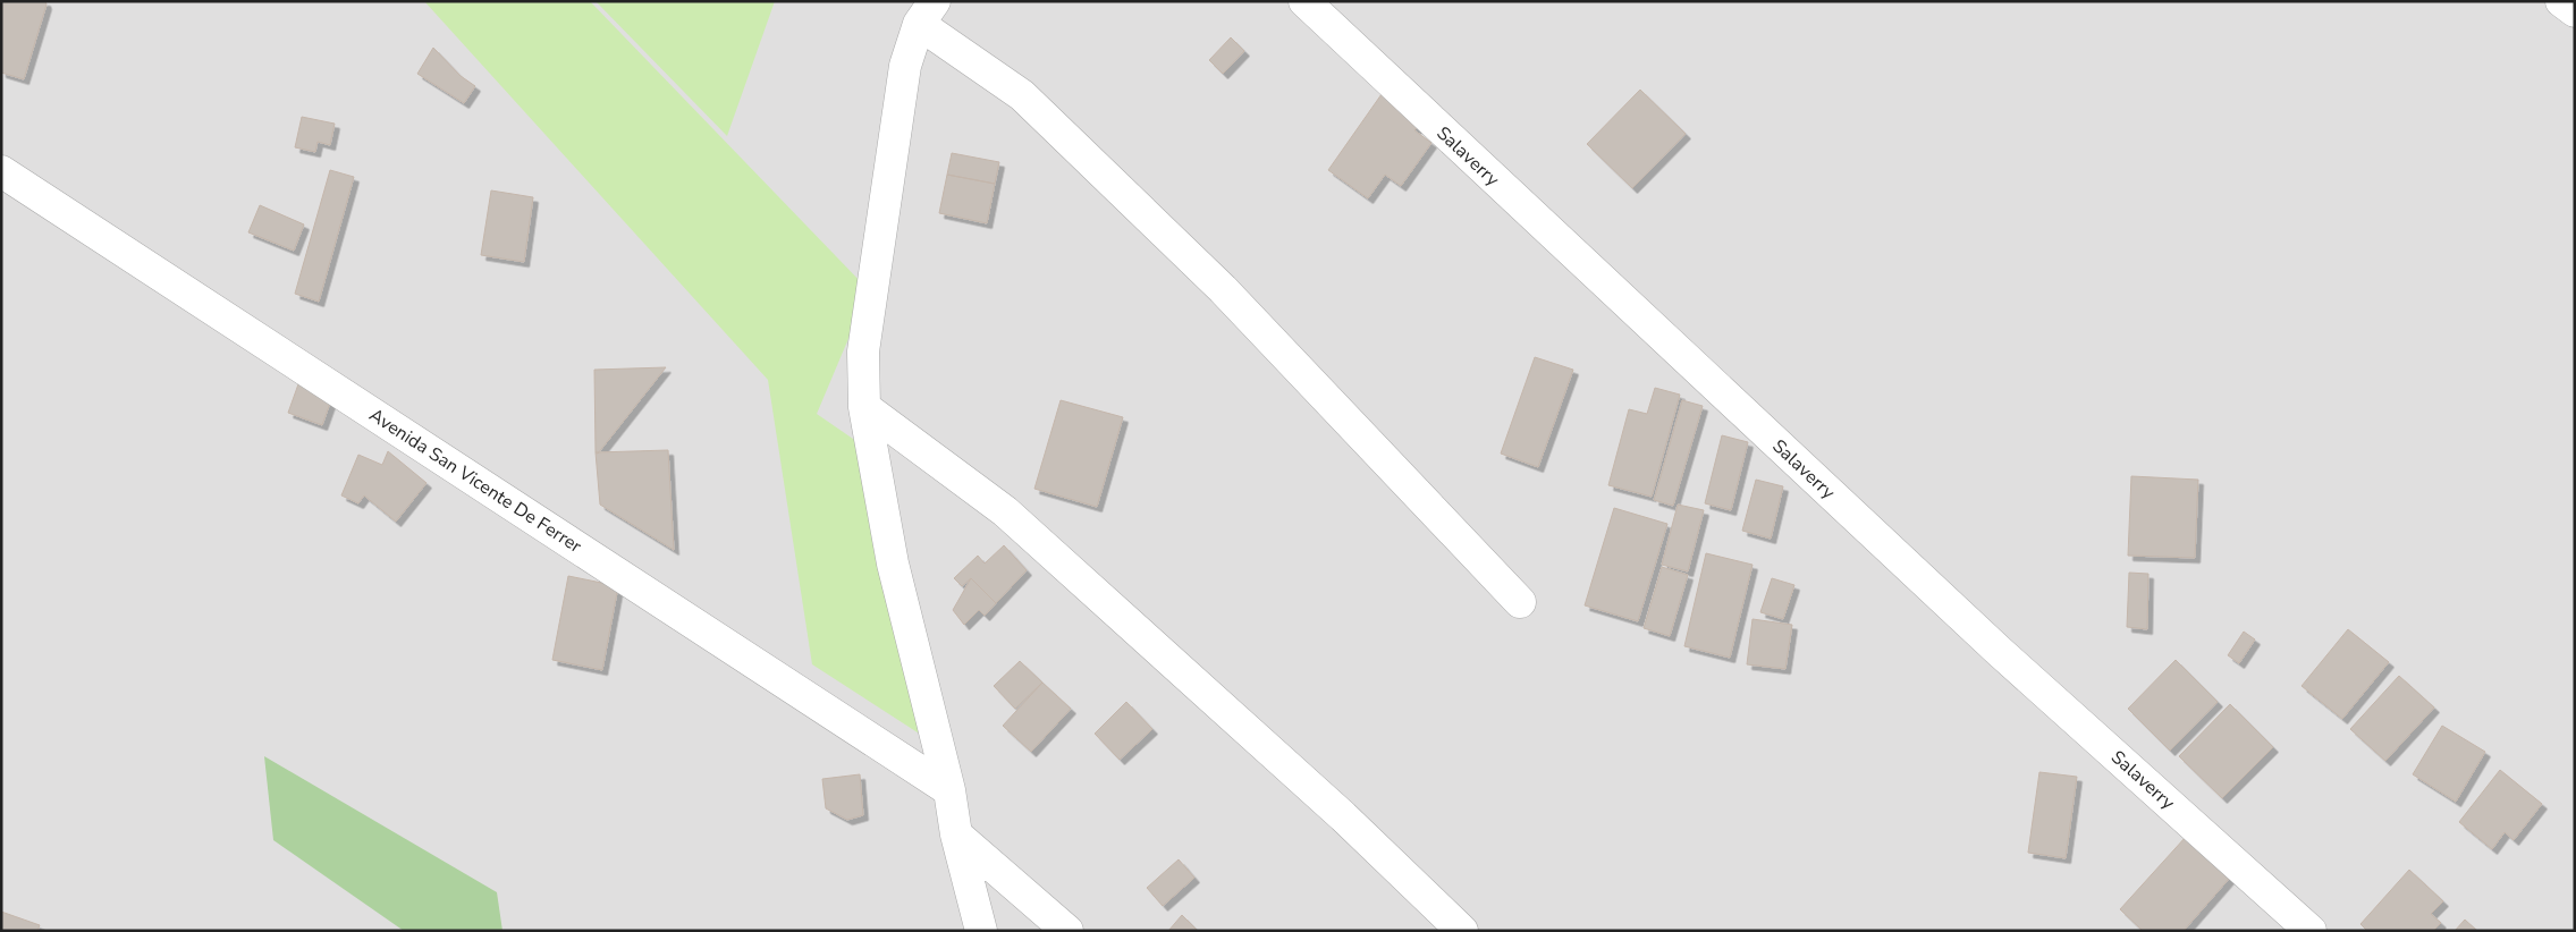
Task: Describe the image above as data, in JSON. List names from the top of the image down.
{
  "streets": {
    "street": ["Salaverry", "Avenida San Vicente De Ferrer"]
  }
}
